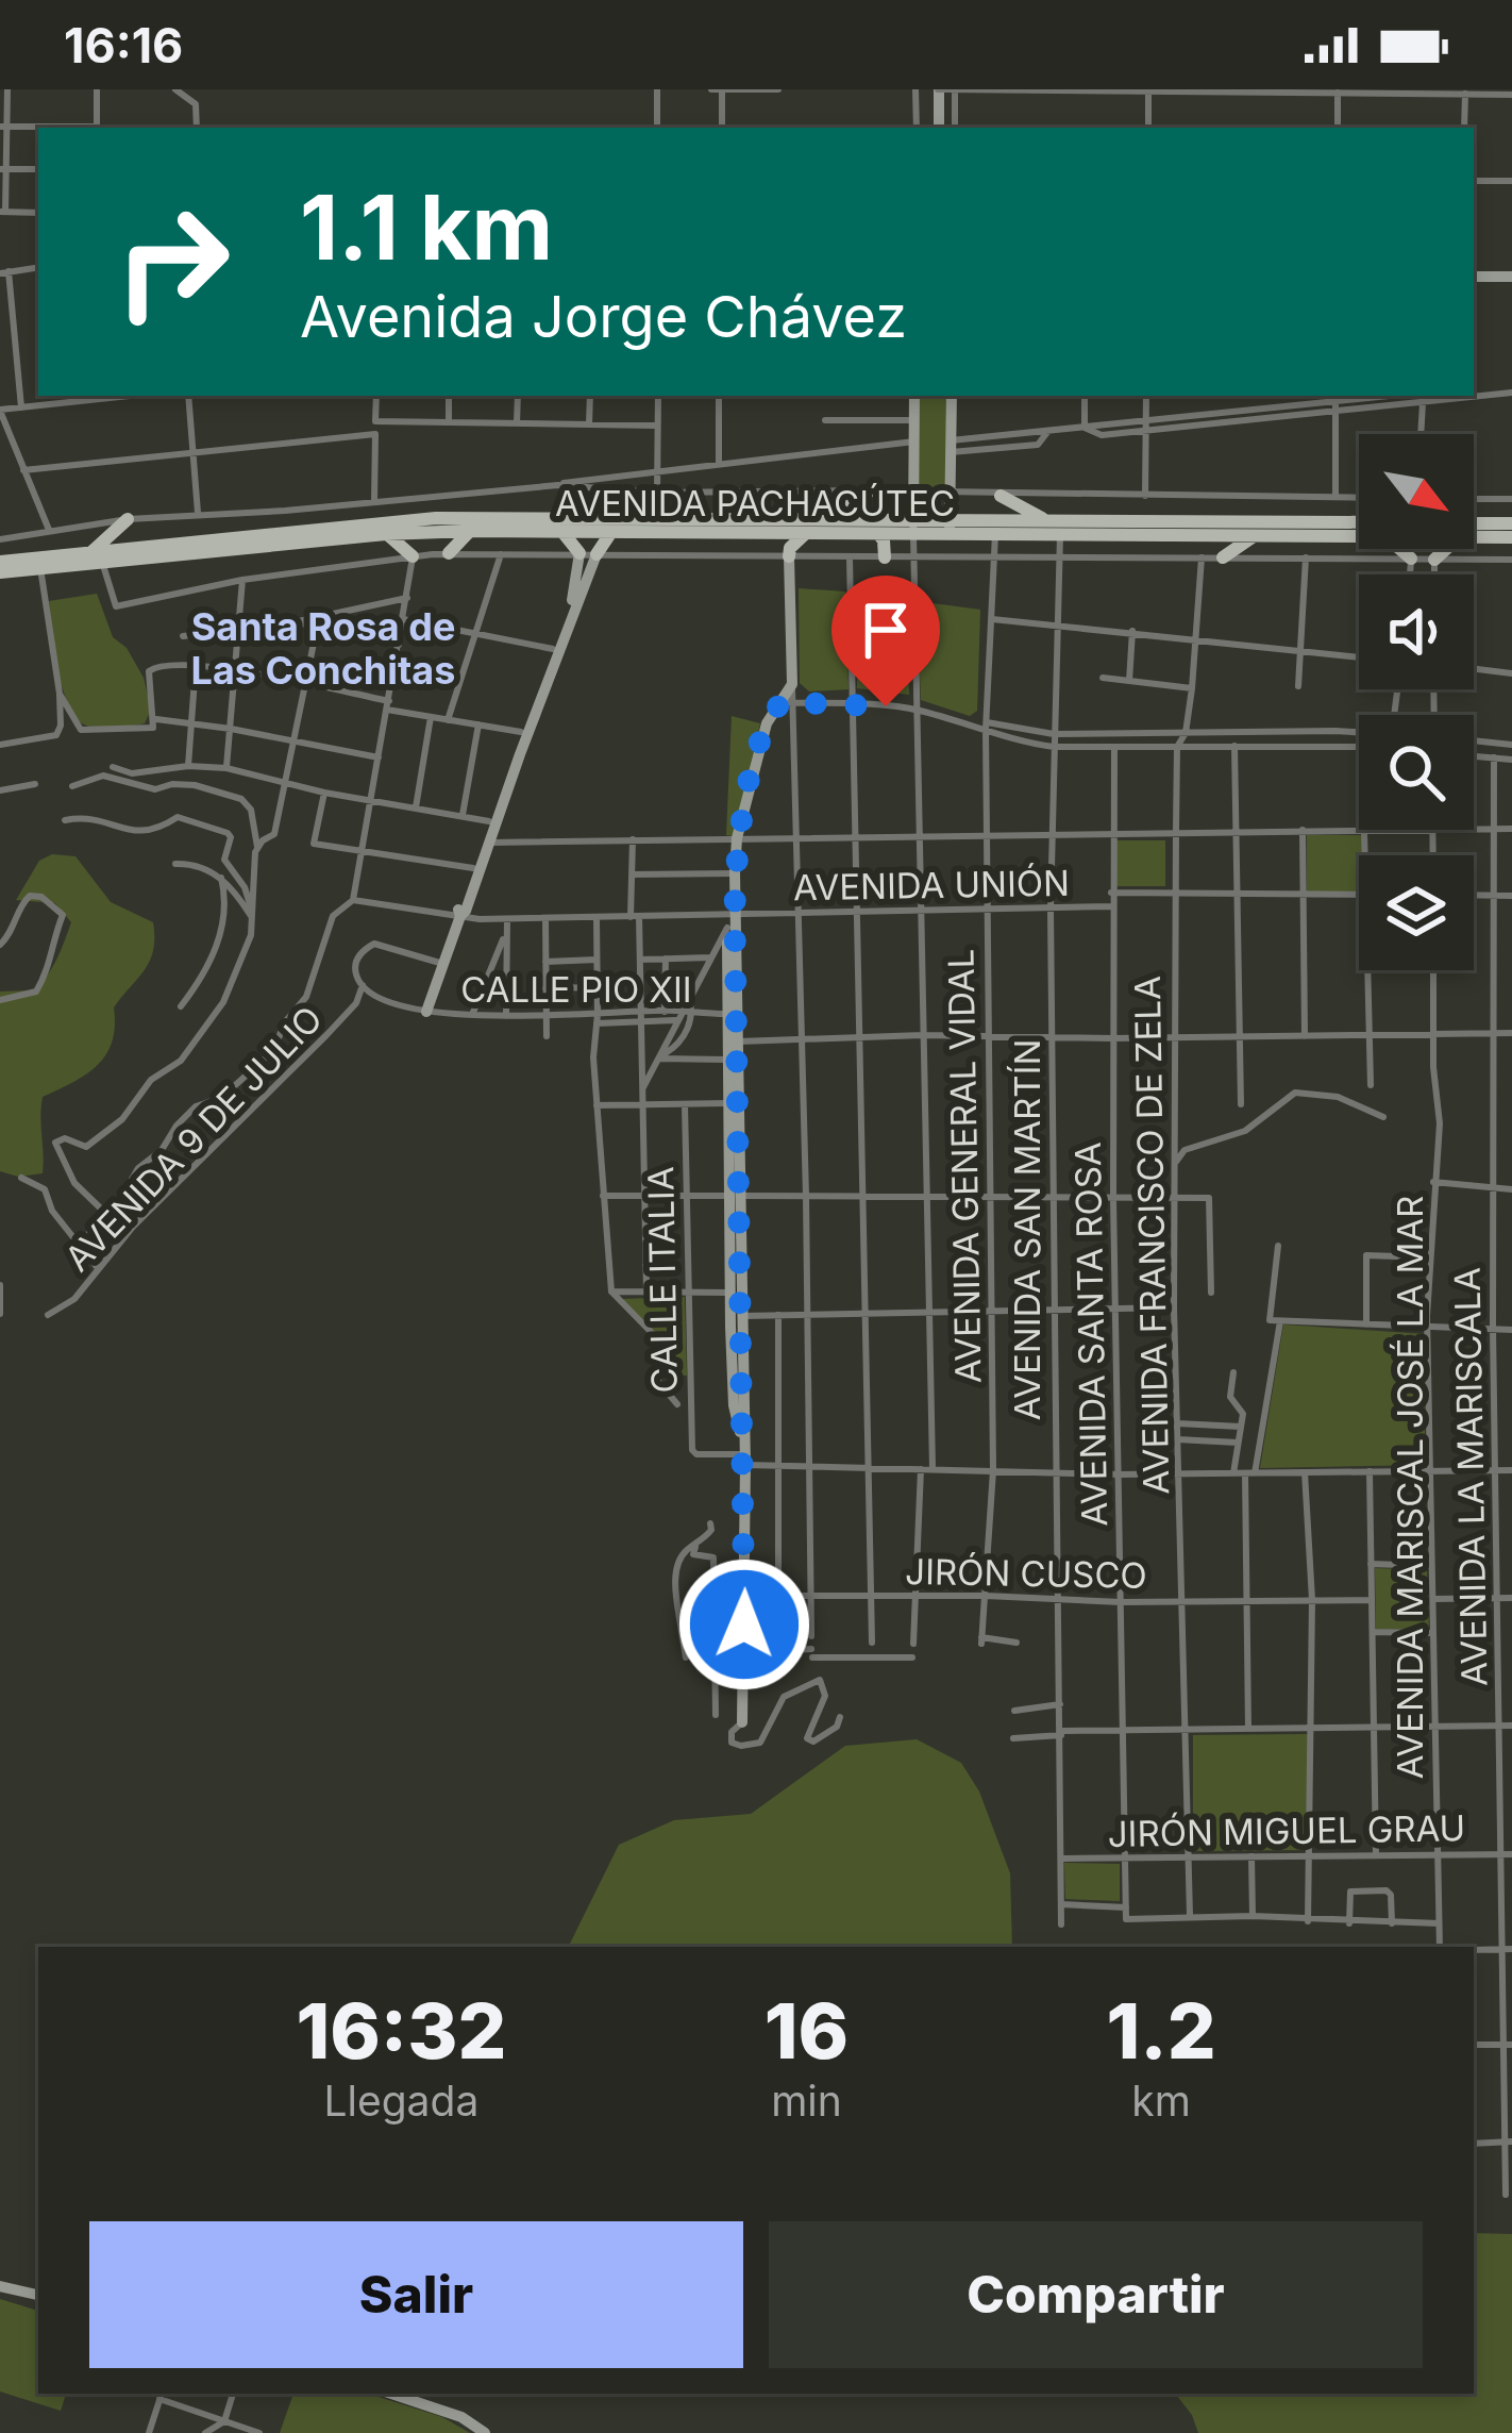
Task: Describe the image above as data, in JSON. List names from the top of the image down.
{
  "streets": {
    "main road": ["AVENIDA PACHACÚTEC"],
    "street": [
      "AVENIDA UNIÓN",
      "CALLE PIO XII",
      "AVENIDA 9 DE JULIO",
      "AVENIDA GENERAL VIDAL",
      "AVENIDA SAN MARTÍN",
      "AVENIDA FRANCISCO DE ZELA",
      "CALLE ITALIA",
      "AVENIDA SANTA ROSA",
      "AVENIDA LA MARISCALA",
      "AVENIDA MARISCAL JOSÉ LA MAR",
      "JIRÓN CUSCO",
      "JIRÓN MIGUEL GRAU"
    ]
  },
  "crossings": [
    ["AVENIDA PACHACÚTEC", "AVENIDA GENERAL VIDAL"],
    ["AVENIDA PACHACÚTEC", "AVENIDA SAN MARTÍN"],
    ["AVENIDA UNIÓN", "AVENIDA GENERAL VIDAL"],
    ["AVENIDA UNIÓN", "AVENIDA SAN MARTÍN"],
    ["AVENIDA UNIÓN", "AVENIDA FRANCISCO DE ZELA"],
    ["AVENIDA UNIÓN", "AVENIDA SANTA ROSA"],
    ["CALLE PIO XII", "AVENIDA 9 DE JULIO"],
    ["AVENIDA GENERAL VIDAL", "JIRÓN CUSCO"],
    ["AVENIDA SAN MARTÍN", "JIRÓN CUSCO"],
    ["AVENIDA SAN MARTÍN", "JIRÓN MIGUEL GRAU"],
    ["AVENIDA FRANCISCO DE ZELA", "AVENIDA SANTA ROSA"],
    ["AVENIDA FRANCISCO DE ZELA", "JIRÓN CUSCO"],
    ["AVENIDA FRANCISCO DE ZELA", "JIRÓN MIGUEL GRAU"],
    ["AVENIDA SANTA ROSA", "JIRÓN CUSCO"],
    ["AVENIDA SANTA ROSA", "JIRÓN MIGUEL GRAU"],
    ["AVENIDA LA MARISCALA", "JIRÓN MIGUEL GRAU"],
    ["AVENIDA MARISCAL JOSÉ LA MAR", "JIRÓN MIGUEL GRAU"]
  ],
  "districts": ["Santa Rosa de Las Conchitas"],
  "north": "bottom right",
  "page": {
    "status": "16:16",
    "turn": ["1.1 km", "Avenida Jorge Chávez"],
    "eta": [
      "16:32",
      "Llegada",
      "16",
      "min",
      "1.2",
      "km"
    ],
    "buttons": ["Salir", "Compartir"]
  }
}
